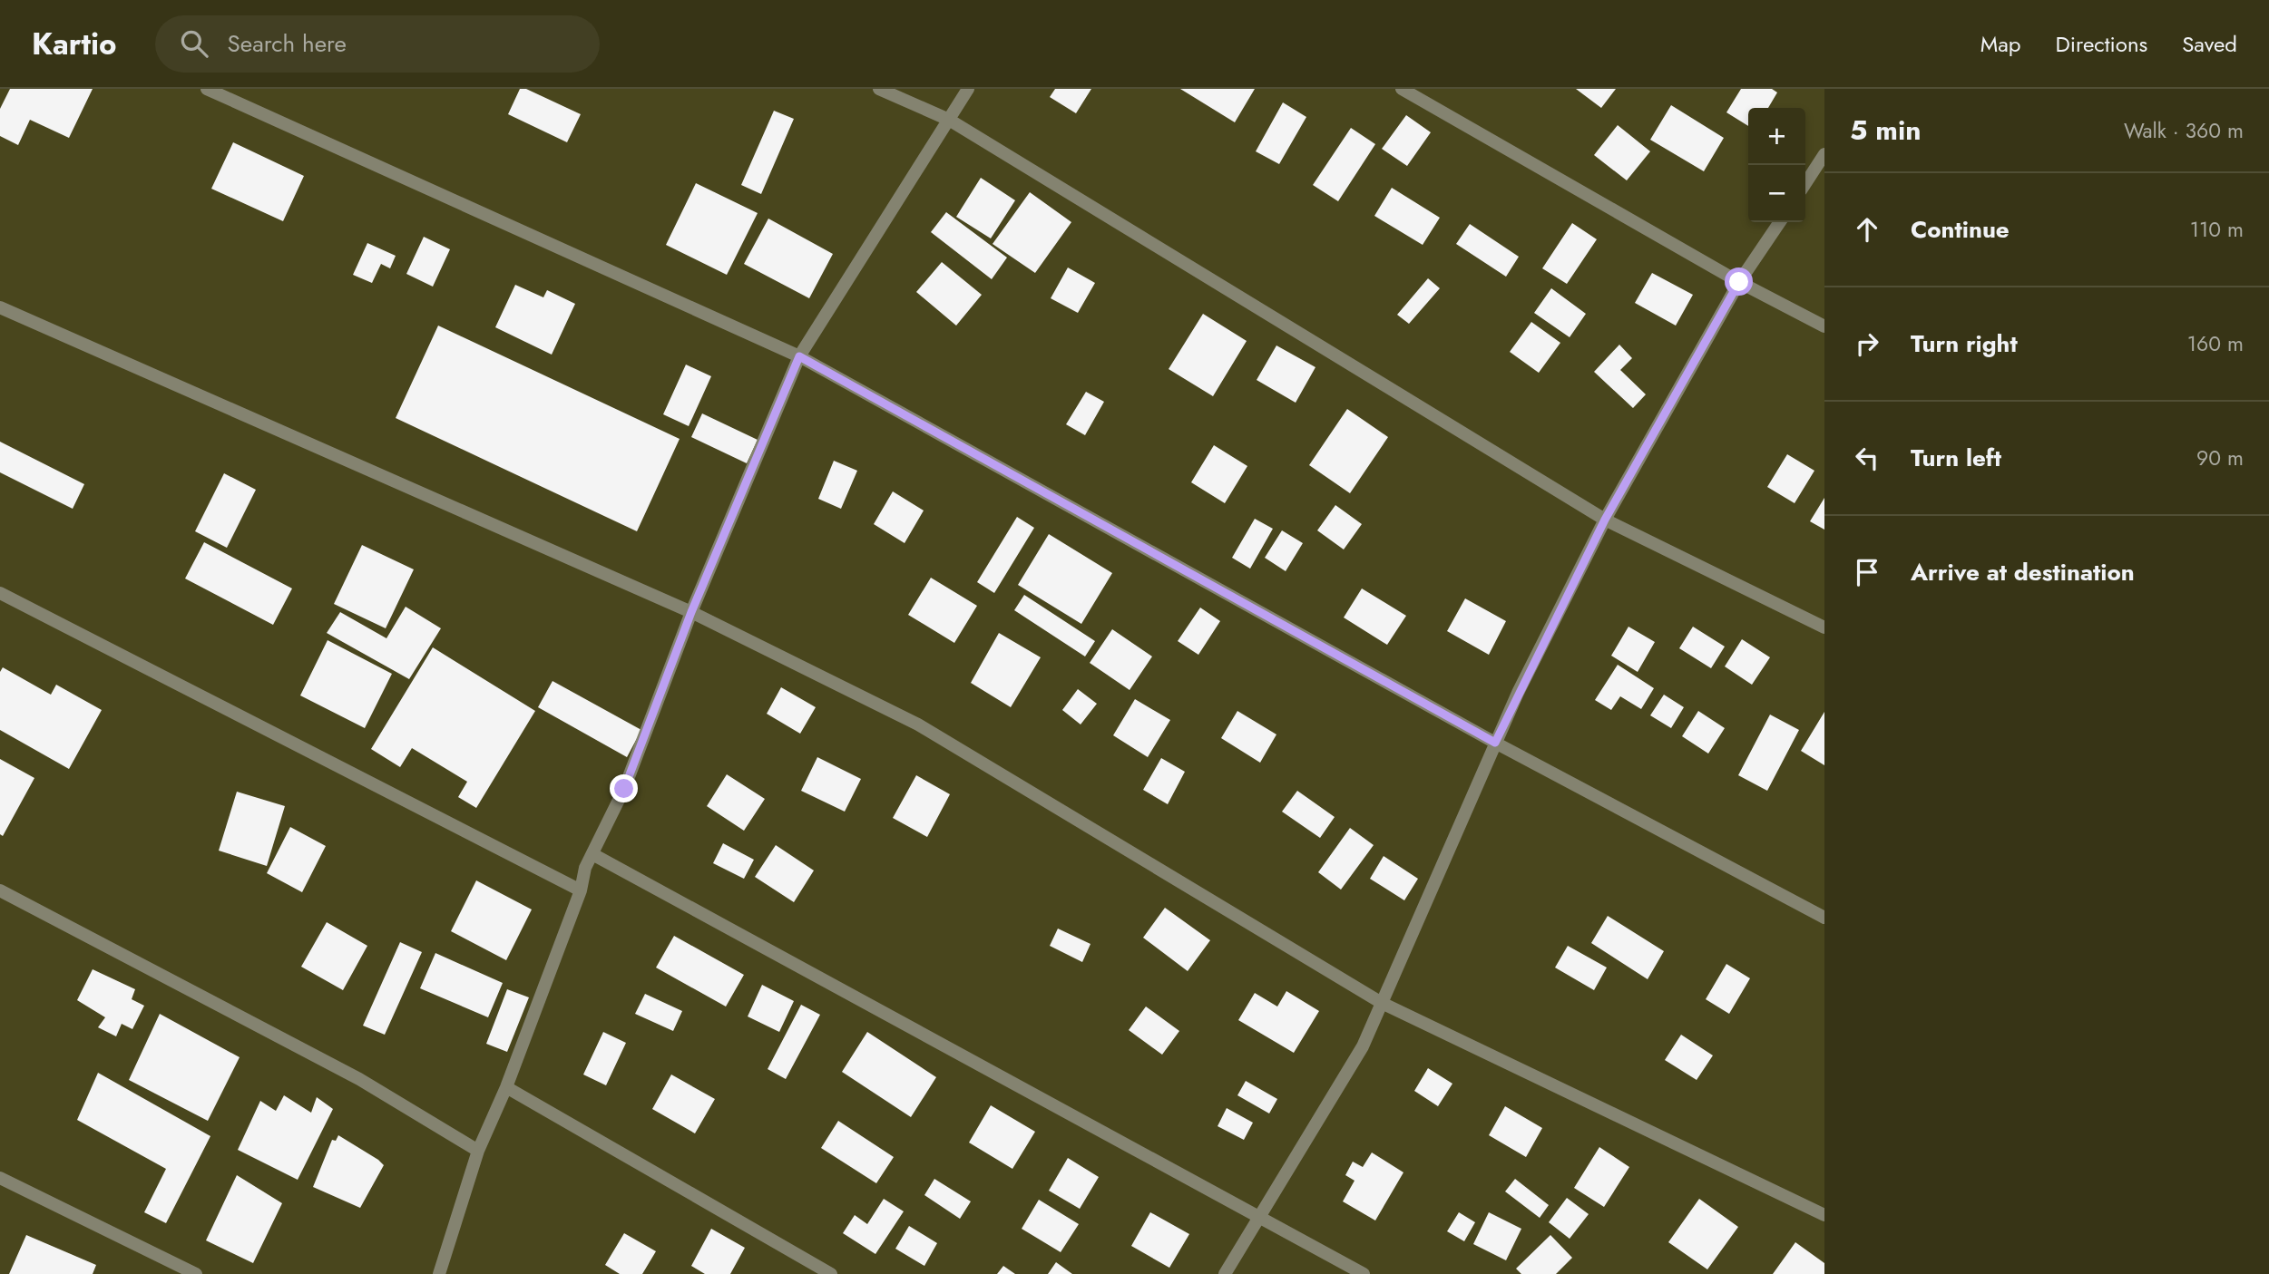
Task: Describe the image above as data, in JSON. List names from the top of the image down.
{
  "page": {
    "header": "Kartio",
    "search": "Search here",
    "nav": ["Map", "Directions", "Saved"],
    "heading": ["5 min", "Walk · 360 m"],
    "map_buttons": ["+", "−"],
    "list": [
      ["Continue", "110 m"],
      ["Turn right", "160 m"],
      ["Turn left", "90 m"],
      "Arrive at destination"
    ]
  }
}
